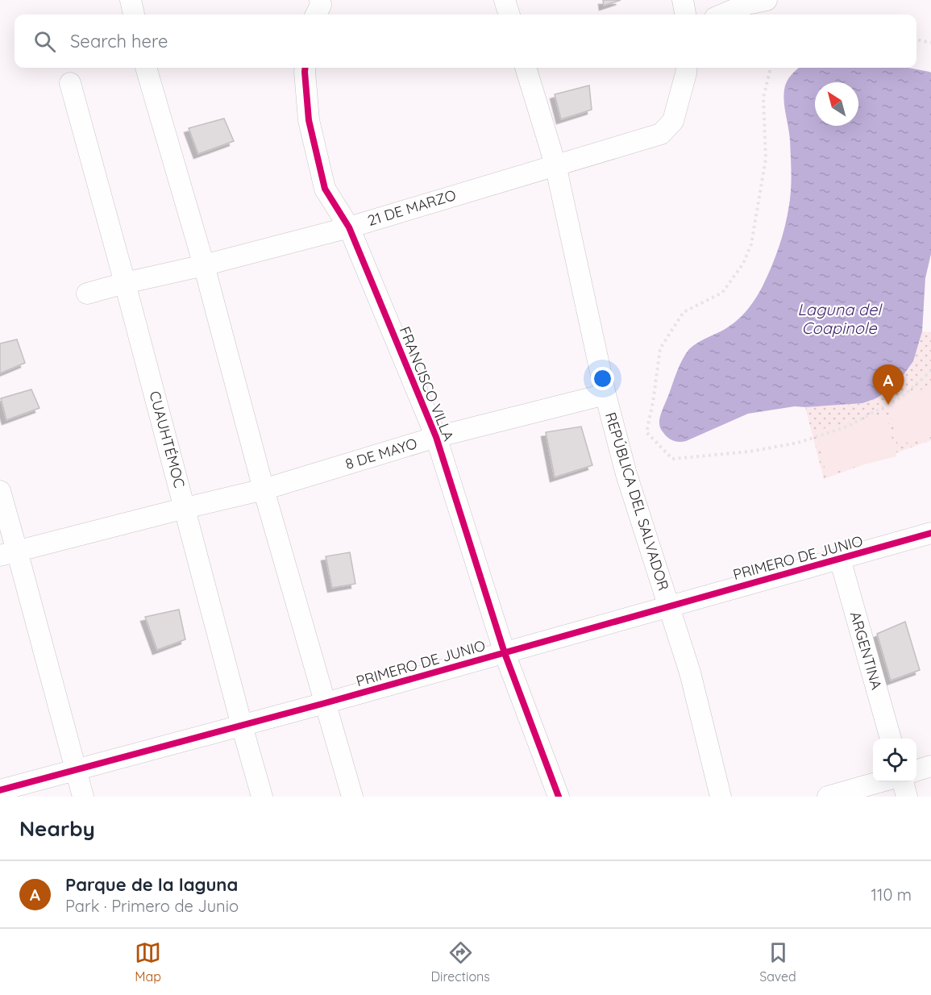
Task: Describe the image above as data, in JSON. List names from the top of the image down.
{
  "streets": {
    "street": [
      "21 DE MARZO",
      "FRANCISCO VILLA",
      "CUAUHTÉMOC",
      "8 DE MAYO",
      "REPÚBLICA DEL SALVADOR",
      "PRIMERO DE JUNIO",
      "ARGENTINA"
    ]
  },
  "crossings": [
    ["21 DE MARZO", "FRANCISCO VILLA"],
    ["21 DE MARZO", "CUAUHTÉMOC"],
    ["21 DE MARZO", "REPÚBLICA DEL SALVADOR"],
    ["FRANCISCO VILLA", "8 DE MAYO"],
    ["FRANCISCO VILLA", "PRIMERO DE JUNIO"],
    ["CUAUHTÉMOC", "8 DE MAYO"],
    ["CUAUHTÉMOC", "PRIMERO DE JUNIO"],
    ["8 DE MAYO", "REPÚBLICA DEL SALVADOR"],
    ["REPÚBLICA DEL SALVADOR", "PRIMERO DE JUNIO"],
    ["PRIMERO DE JUNIO", "ARGENTINA"]
  ],
  "water": ["Laguna del Coapinole"],
  "north": "top left",
  "page": {
    "search": "Search here",
    "pins": "A",
    "heading": "Nearby",
    "list": [
      {
        "mark": "A",
        "name": "Parque de la laguna",
        "note": "Park · Primero de Junio",
        "value": "110 m"
      }
    ],
    "nav": ["Map", "Directions", "Saved"]
  }
}
